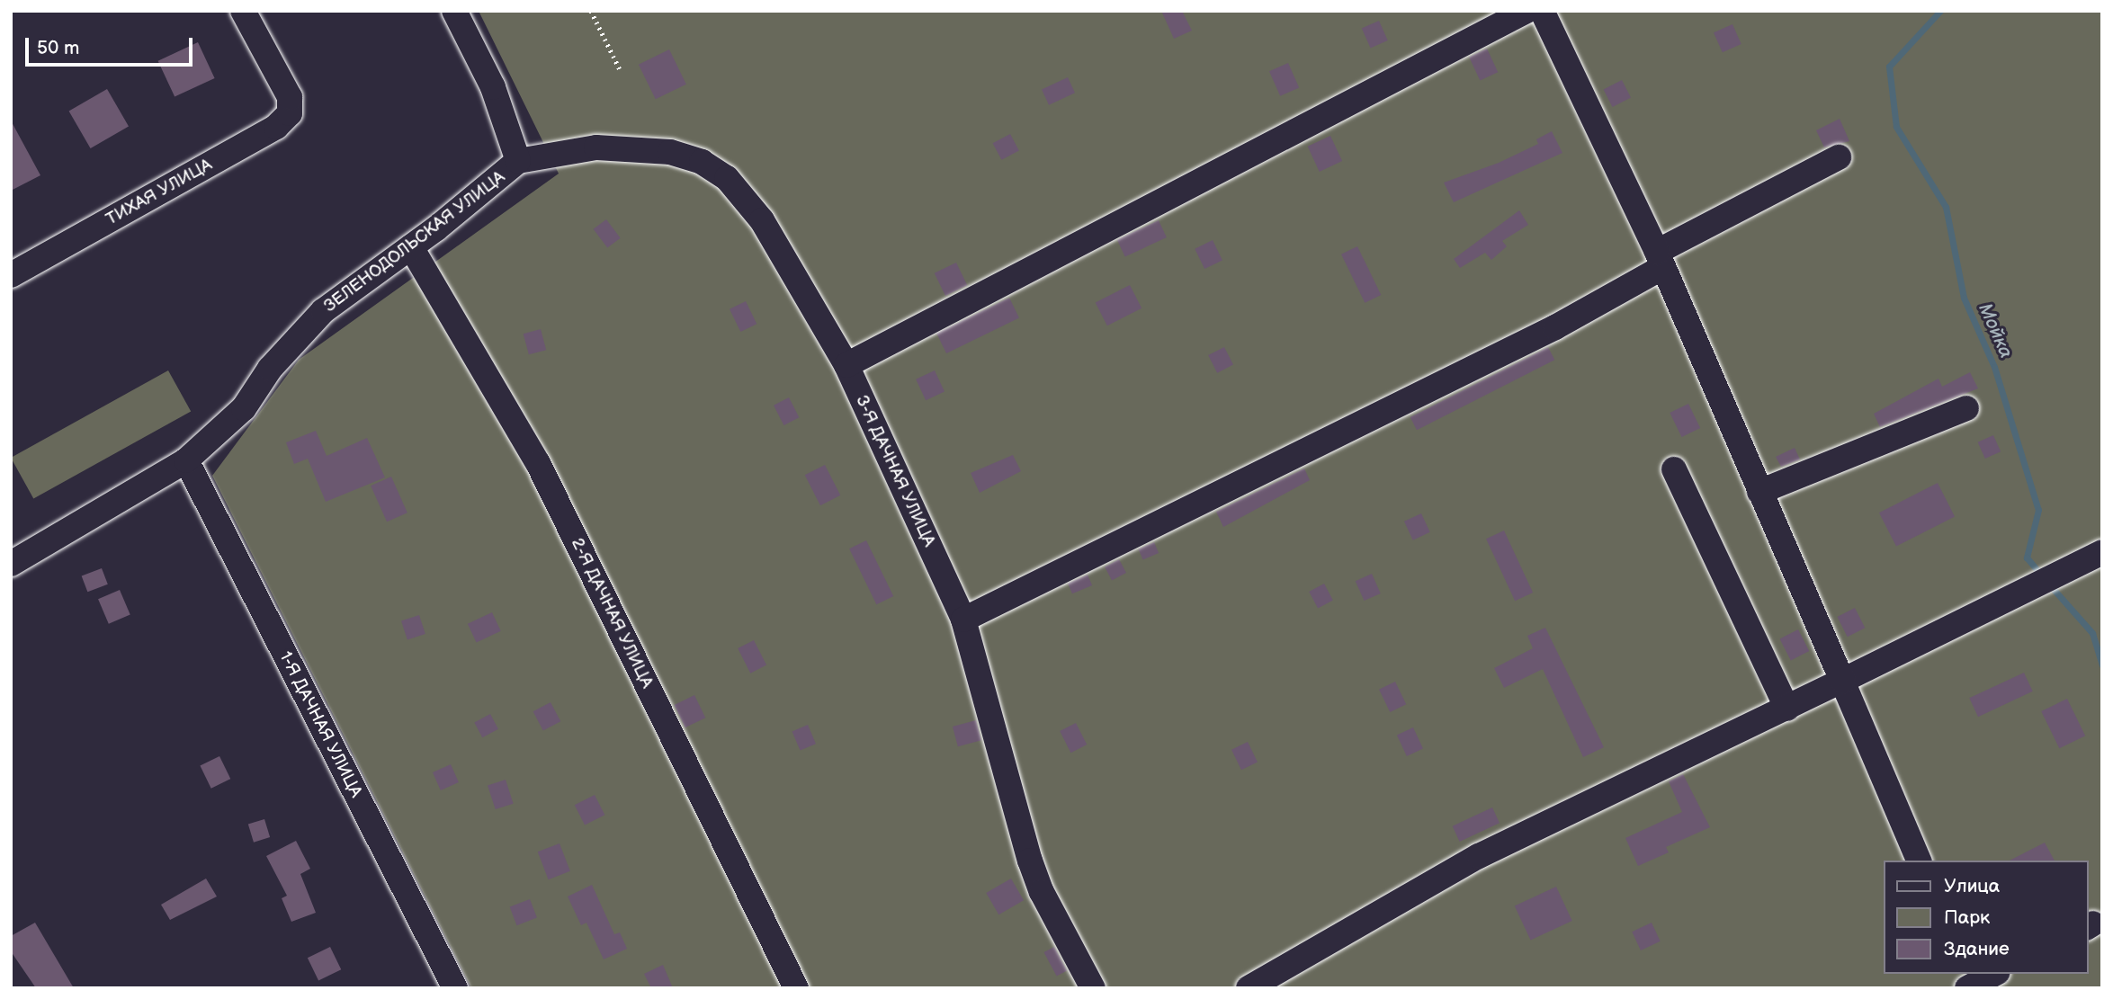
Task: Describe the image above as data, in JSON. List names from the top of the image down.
{
  "streets": {
    "street": [
      "ТИХАЯ УЛИЦА",
      "ЗЕЛЕНОДОЛЬСКАЯ УЛИЦА",
      "3-Я ДАЧНАЯ УЛИЦА",
      "2-Я ДАЧНАЯ УЛИЦА",
      "1-Я ДАЧНАЯ УЛИЦА"
    ]
  },
  "crossings": [
    ["ЗЕЛЕНОДОЛЬСКАЯ УЛИЦА", "3-Я ДАЧНАЯ УЛИЦА"],
    ["ЗЕЛЕНОДОЛЬСКАЯ УЛИЦА", "2-Я ДАЧНАЯ УЛИЦА"],
    ["ЗЕЛЕНОДОЛЬСКАЯ УЛИЦА", "1-Я ДАЧНАЯ УЛИЦА"]
  ],
  "water": ["Мойка"],
  "legend": ["Улица", "Парк", "Здание"],
  "scale_bar": "50 m"
}
